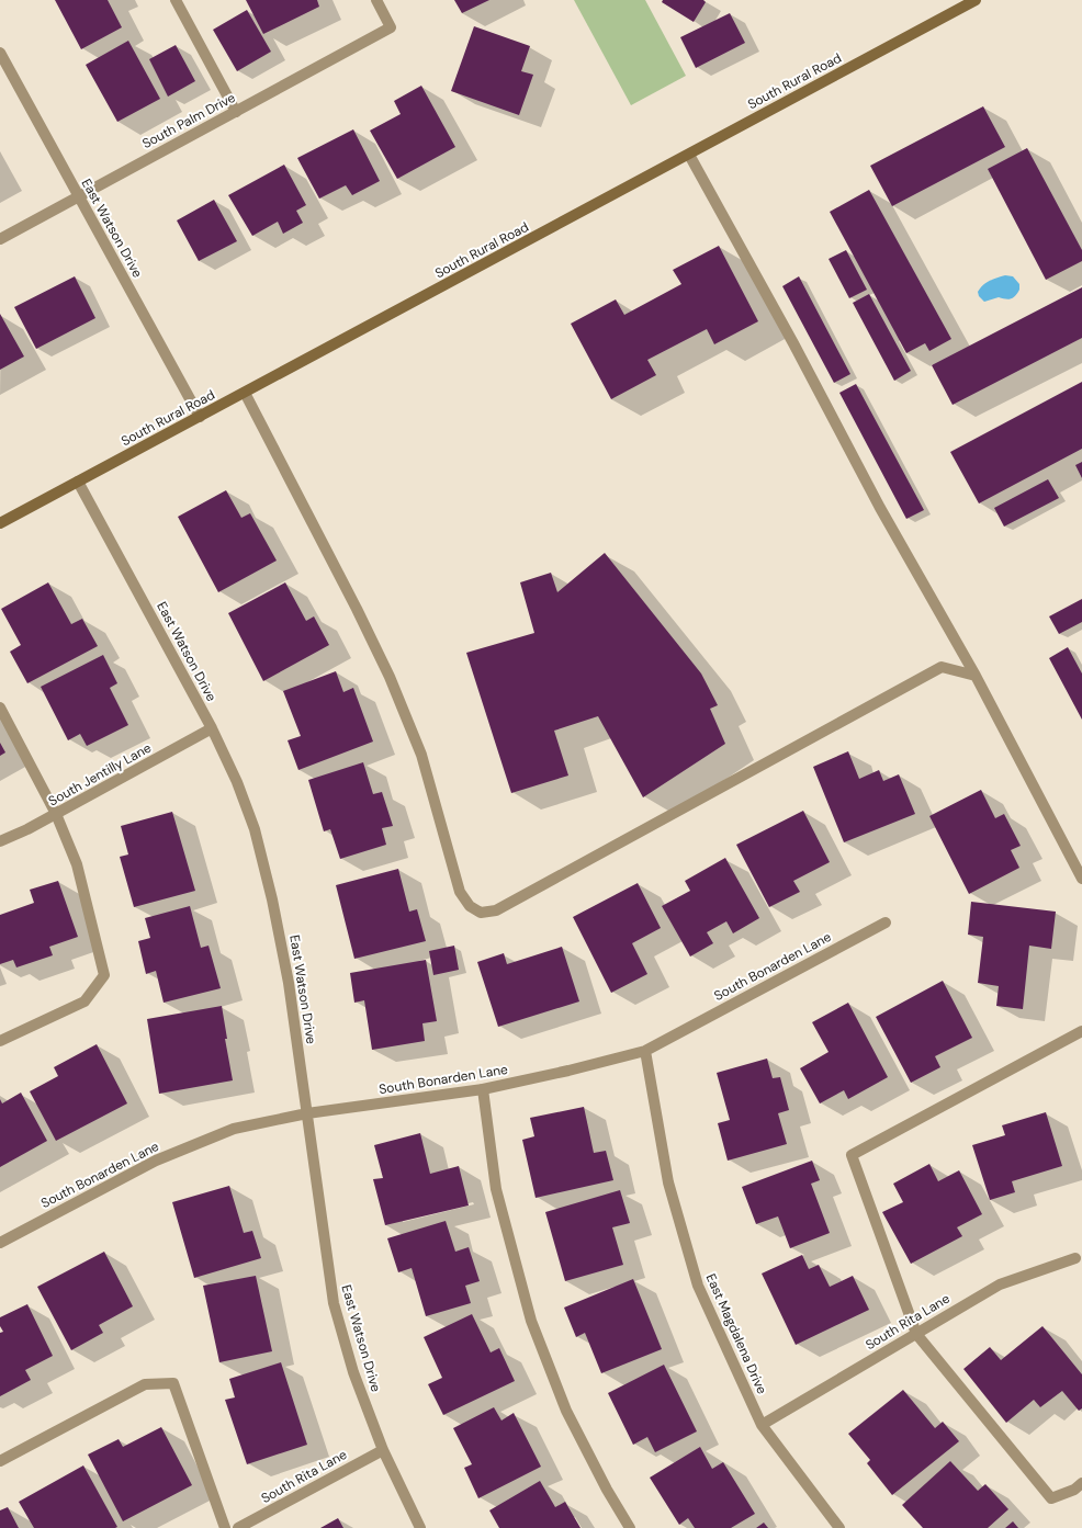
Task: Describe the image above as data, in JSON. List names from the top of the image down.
{
  "streets": {
    "main road": ["South Rural Road"],
    "street": [
      "South Palm Drive",
      "East Watson Drive",
      "South Jentilly Lane",
      "South Bonarden Lane",
      "South Rita Lane",
      "East Magdalena Drive"
    ]
  },
  "crossings": [
    ["South Rural Road", "East Watson Drive"],
    ["South Palm Drive", "East Watson Drive"],
    ["East Watson Drive", "South Jentilly Lane"],
    ["East Watson Drive", "South Bonarden Lane"],
    ["East Watson Drive", "South Rita Lane"],
    ["South Bonarden Lane", "East Magdalena Drive"],
    ["South Rita Lane", "East Magdalena Drive"]
  ]
}
